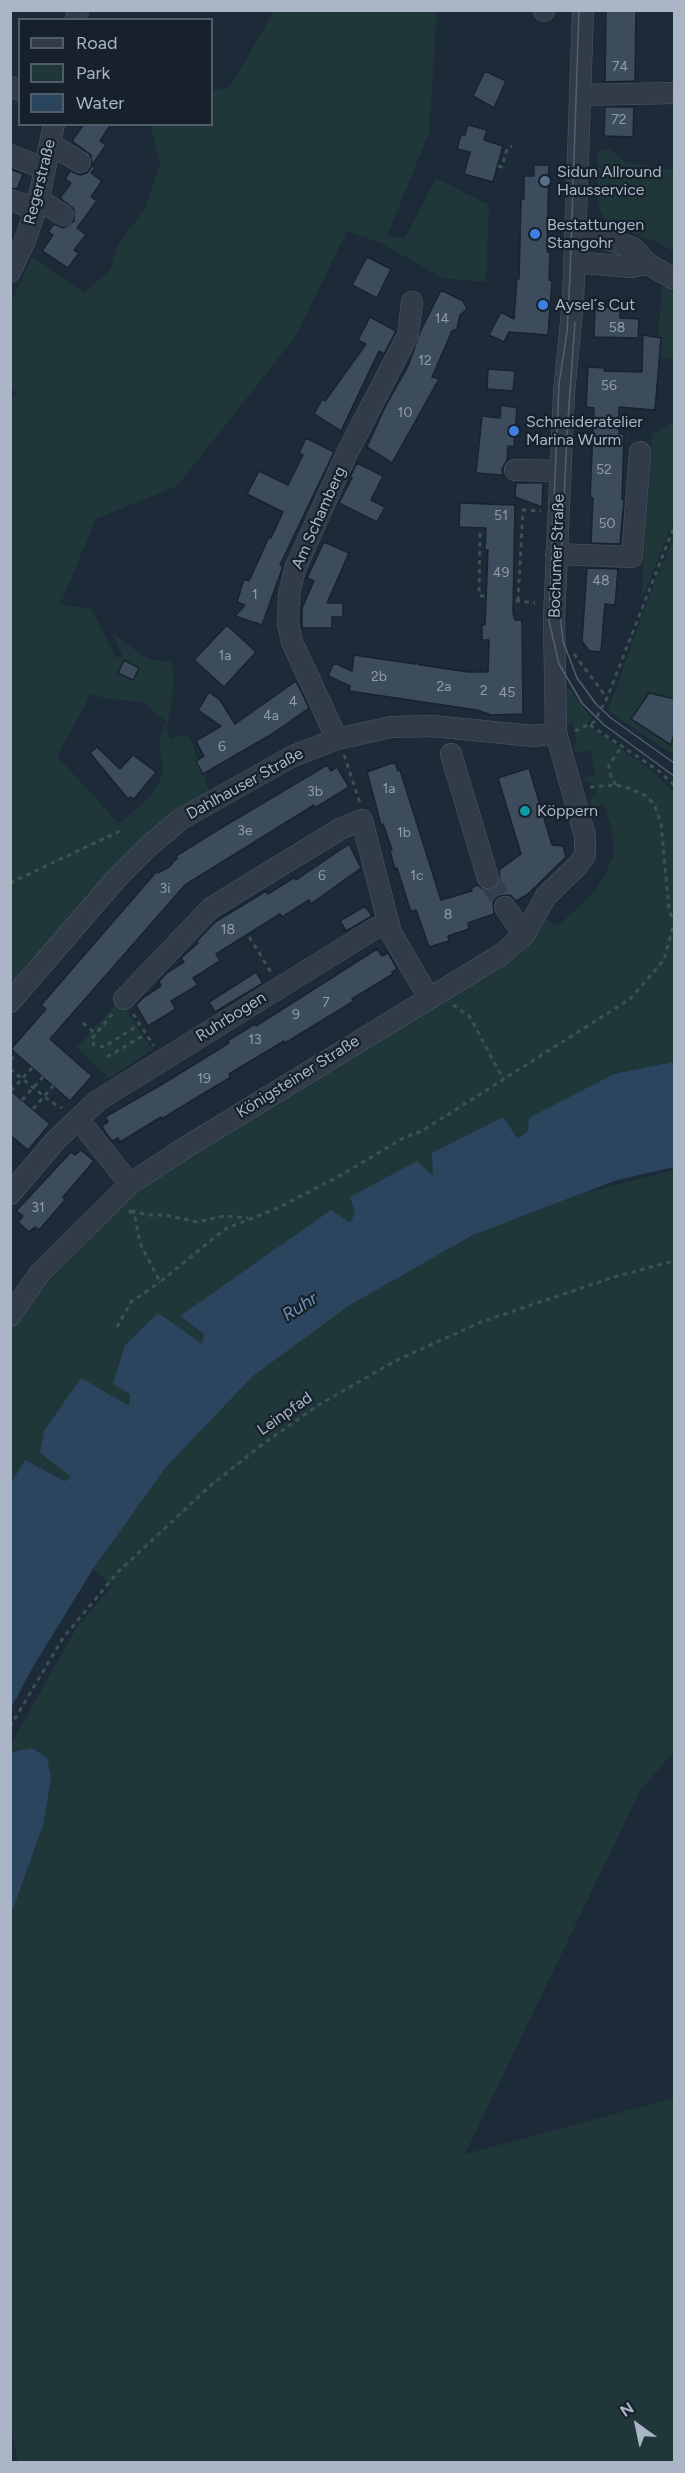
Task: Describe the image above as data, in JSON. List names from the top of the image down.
{
  "streets": {
    "street": [
      "Regerstraße",
      "Am Schamberg",
      "Bochumer Straße",
      "Dahlhauser Straße",
      "Ruhrbogen",
      "Königsteiner Straße"
    ],
    "path": ["Leinpfad"]
  },
  "crossings": [
    ["Am Schamberg", "Dahlhauser Straße"],
    ["Bochumer Straße", "Dahlhauser Straße"],
    ["Bochumer Straße", "Königsteiner Straße"]
  ],
  "water": ["Ruhr"],
  "places": [
    "Sidun Allround Hausservice",
    "Bestattungen Stangohr",
    "Aysel´s Cut",
    "Schneideratelier Marina Wurm",
    "Köppern"
  ],
  "house_numbers": [
    "74",
    "72",
    "14",
    "58",
    "12",
    "56",
    "10",
    "52",
    "51",
    "50",
    "49",
    "48",
    "1",
    "1a",
    "2b",
    "2a",
    "2",
    "45",
    "4",
    "4a",
    "6",
    "1a",
    "3b",
    "3e",
    "1b",
    "6",
    "1c",
    "3i",
    "8",
    "18",
    "7",
    "9",
    "13",
    "19",
    "31"
  ],
  "legend": ["Road", "Park", "Water"],
  "north": "top left"
}
